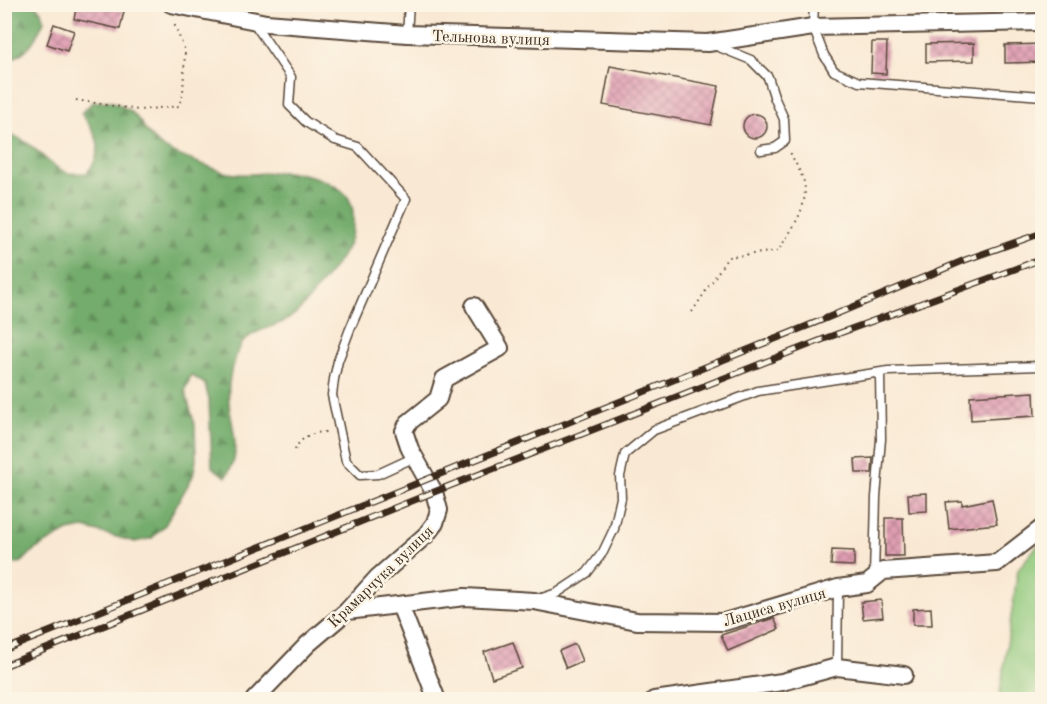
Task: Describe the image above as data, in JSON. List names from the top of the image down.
{
  "streets": {
    "street": ["Тельнова вулиця", "Крамарчука вулиця", "Лациса вулиця"]
  },
  "crossings": [
    ["Крамарчука вулиця", "Лациса вулиця"]
  ]
}
